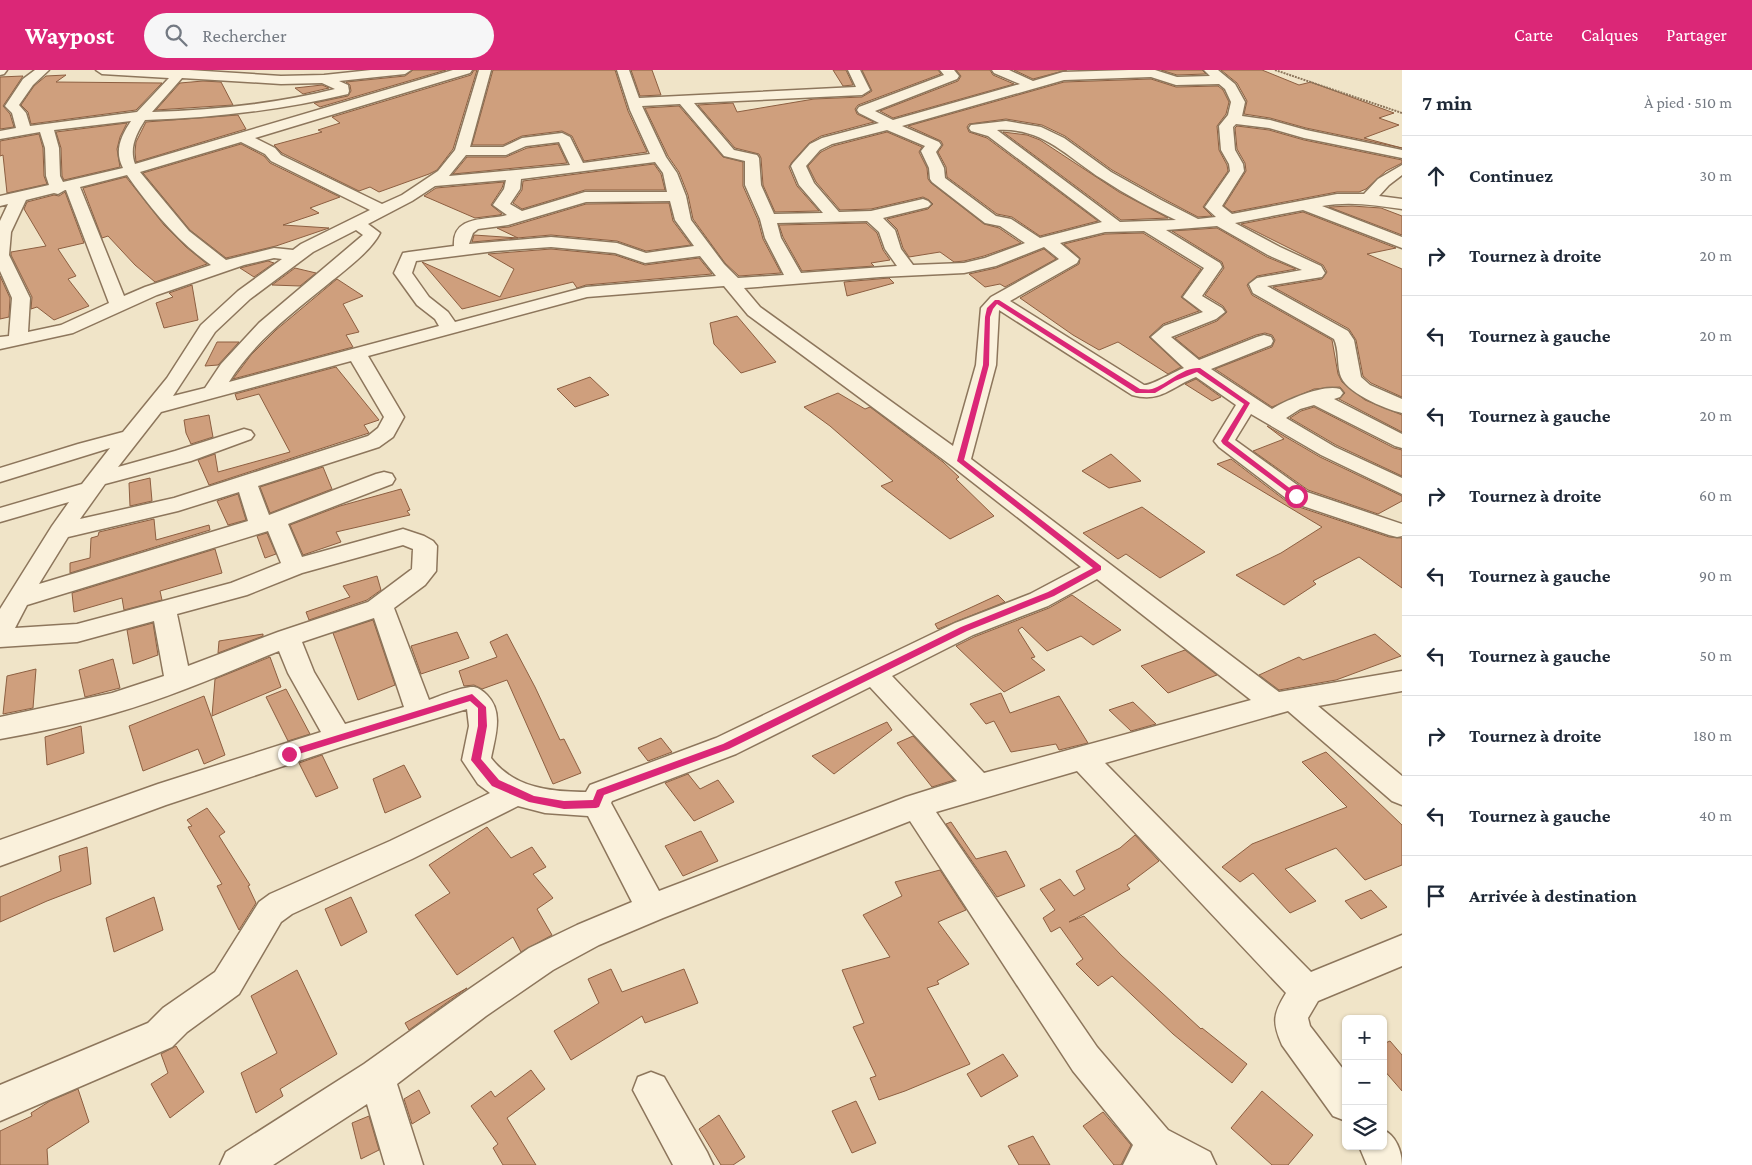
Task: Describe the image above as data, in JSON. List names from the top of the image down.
{
  "page": {
    "header": "Waypost",
    "search": "Rechercher",
    "nav": ["Carte", "Calques", "Partager"],
    "heading": ["7 min", "À pied · 510 m"],
    "list": [
      ["Continuez", "30 m"],
      ["Tournez à droite", "20 m"],
      ["Tournez à gauche", "20 m"],
      ["Tournez à gauche", "20 m"],
      ["Tournez à droite", "60 m"],
      ["Tournez à gauche", "90 m"],
      ["Tournez à gauche", "50 m"],
      ["Tournez à droite", "180 m"],
      ["Tournez à gauche", "40 m"],
      "Arrivée à destination"
    ],
    "map_buttons": ["+", "−"]
  }
}
